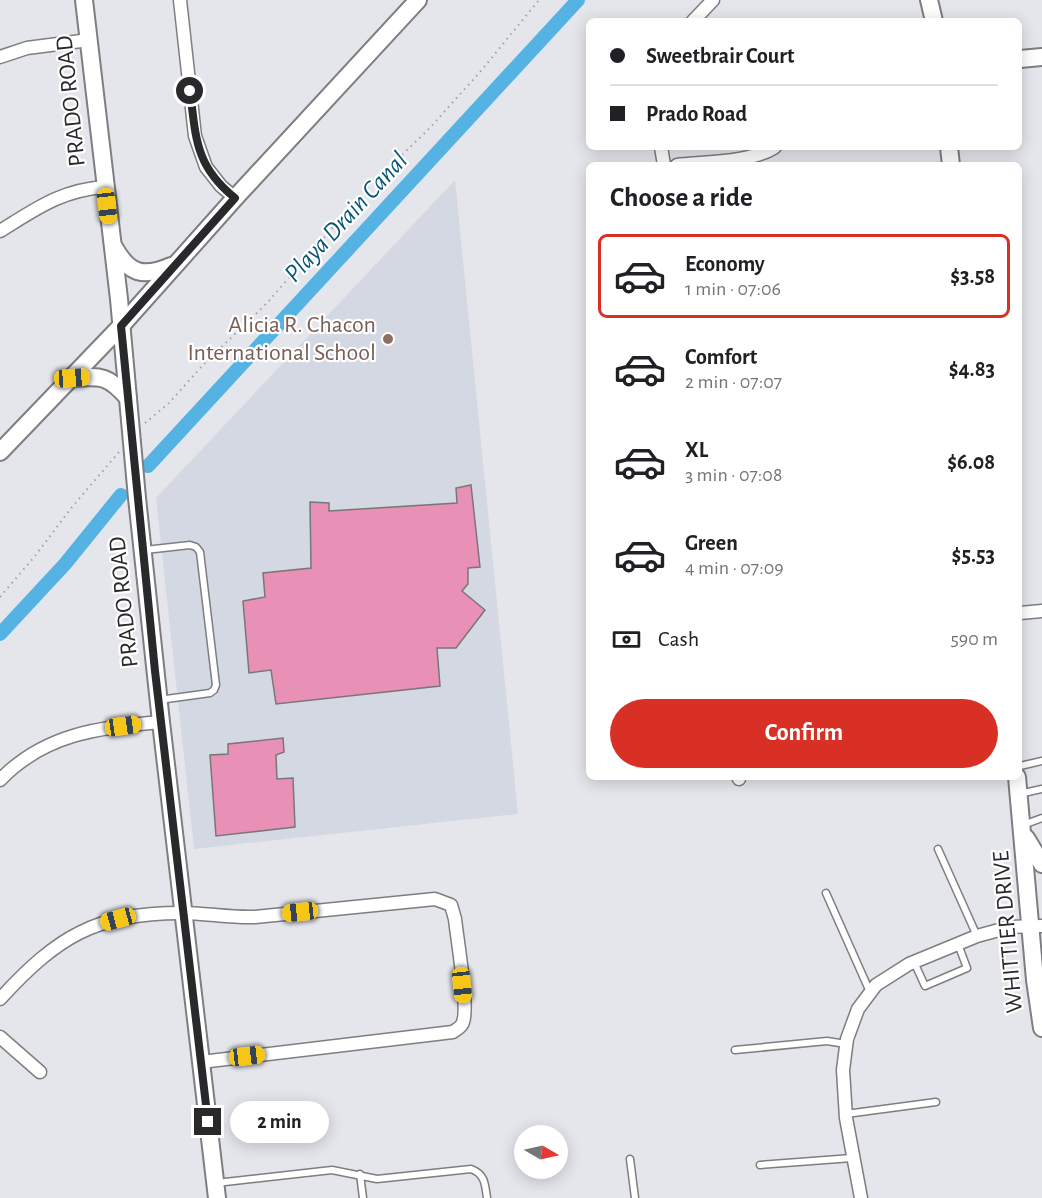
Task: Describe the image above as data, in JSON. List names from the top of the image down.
{
  "streets": {
    "street": ["PRADO ROAD", "WHITTIER DRIVE"]
  },
  "water": ["Playa Drain Canal"],
  "places": ["Alicia R. Chacon International School"],
  "north": "right",
  "page": {
    "banner": ["Sweetbrair Court", "Prado Road"],
    "heading": "Choose a ride",
    "list": [
      {
        "name": "Economy",
        "note": "1 min · 07:06",
        "value": "$3.58"
      },
      {
        "name": "Comfort",
        "note": "2 min · 07:07",
        "value": "$4.83"
      },
      {
        "name": "XL",
        "note": "3 min · 07:08",
        "value": "$6.08"
      },
      {
        "name": "Green",
        "note": "4 min · 07:09",
        "value": "$5.53"
      }
    ],
    "pay": ["Cash", "590 m"],
    "buttons": "Confirm",
    "bubble": "2 min"
  }
}
